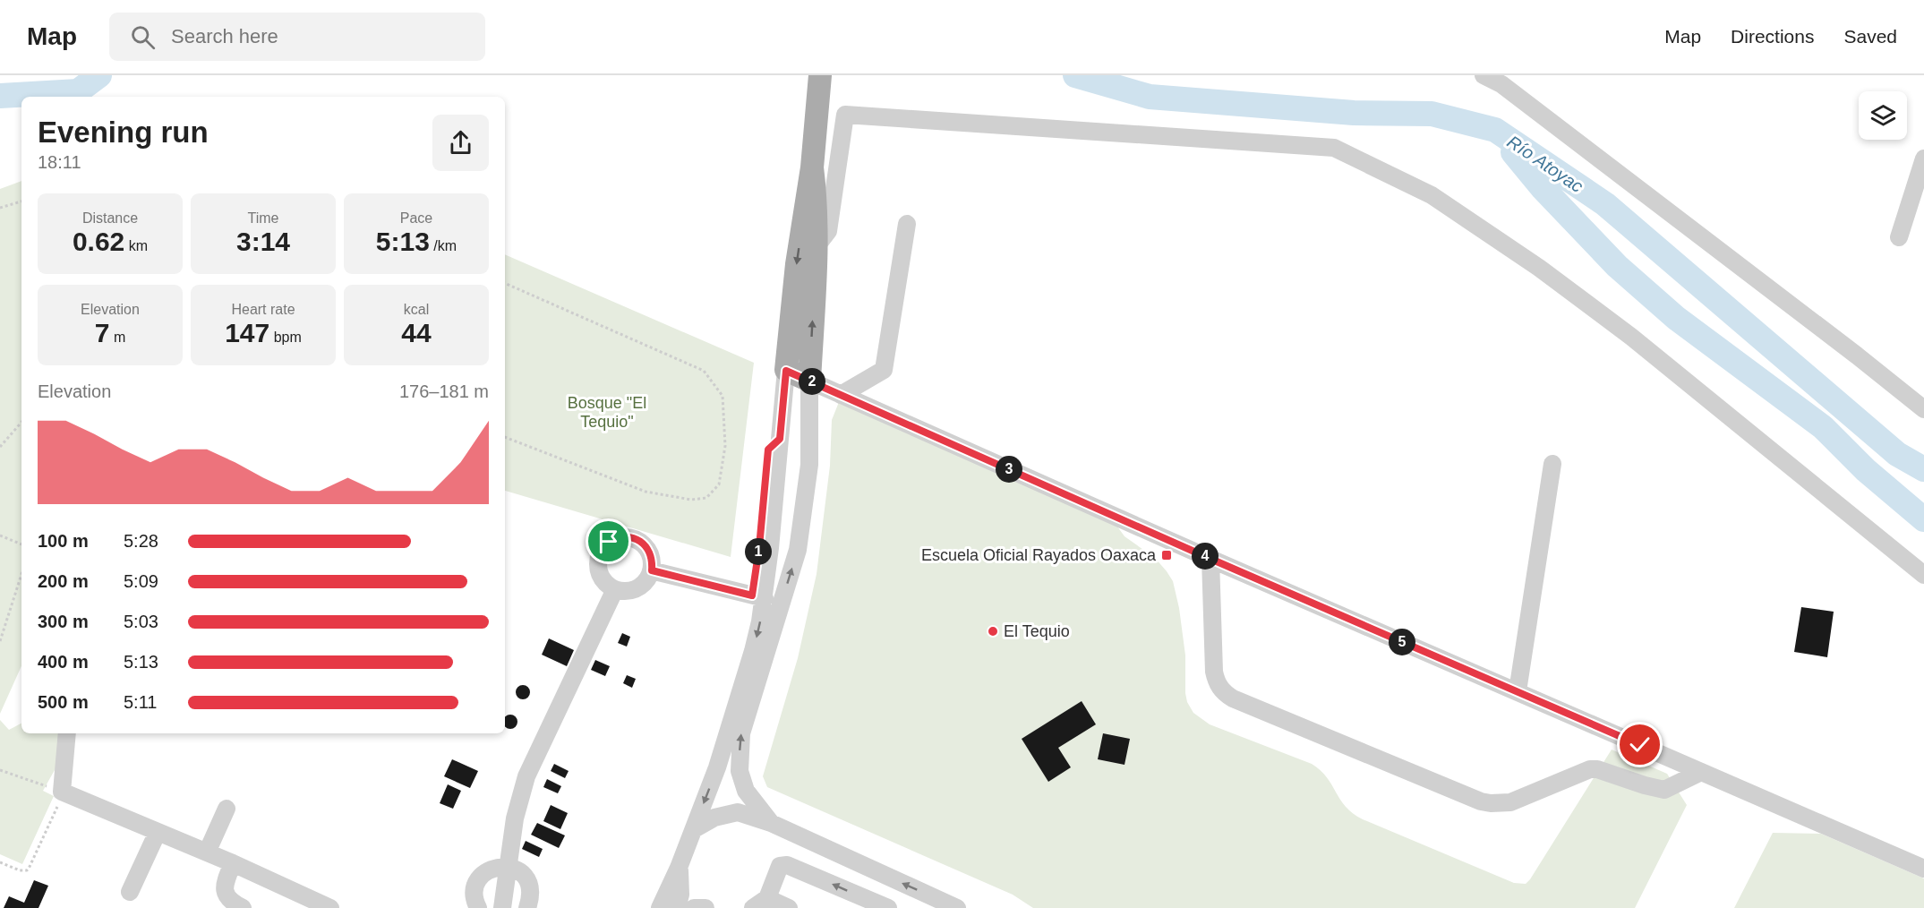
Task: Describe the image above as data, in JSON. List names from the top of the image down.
{
  "water": ["Río Atoyac"],
  "parks": ["Bosque \"El Tequio\""],
  "places": {
    "transit": ["Escuela Oficial Rayados Oaxaca"],
    "other": ["El Tequio"]
  },
  "page": {
    "header": "Map",
    "search": "Search here",
    "nav": ["Map", "Directions", "Saved"],
    "heading": ["Evening run", "18:11"],
    "stats": [
      ["Distance", "0.62 km"],
      ["Time", "3:14"],
      ["Pace", "5:13 /km"],
      ["Elevation", "7 m"],
      ["Heart rate", "147 bpm"],
      ["kcal", "44"]
    ],
    "pins": [
      "2",
      "3",
      "1",
      "4",
      "5"
    ],
    "chart": ["Elevation", "176–181 m"],
    "list": [
      {
        "name": "100 m",
        "note": "5:28"
      },
      {
        "name": "200 m",
        "note": "5:09"
      },
      {
        "name": "300 m",
        "note": "5:03"
      },
      {
        "name": "400 m",
        "note": "5:13"
      },
      {
        "name": "500 m",
        "note": "5:11"
      }
    ]
  }
}
